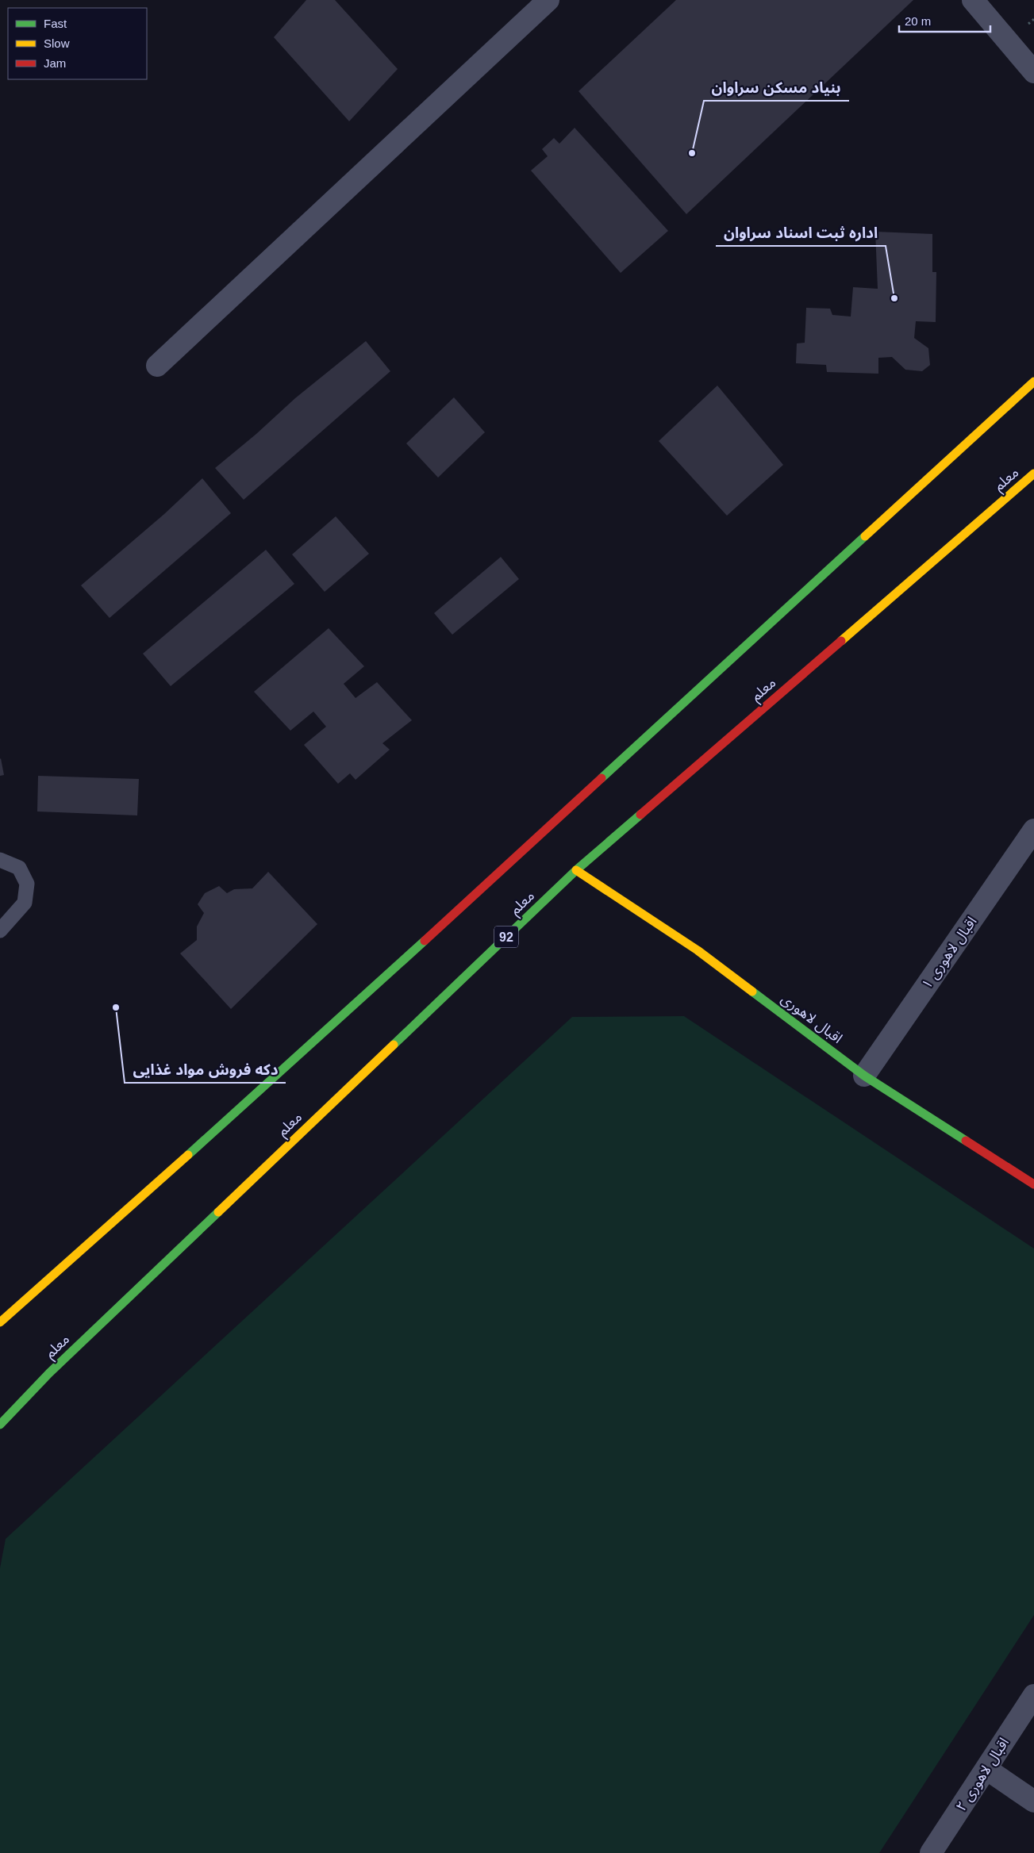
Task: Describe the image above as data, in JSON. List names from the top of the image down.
{
  "streets": {
    "main road": ["معلم", "92", "اقبال لاهوری"],
    "street": ["اقبال لاهوری ۱", "اقبال لاهوری ۲"]
  },
  "crossings": [
    ["معلم", "اقبال لاهوری"],
    ["اقبال لاهوری ۱", "اقبال لاهوری"]
  ],
  "places": ["بنیاد مسکن سراوان", "اداره ثبت اسناد سراوان", "دکه فروش مواد غذایی"],
  "legend": ["Fast", "Slow", "Jam"],
  "scale_bar": "20 m"
}
